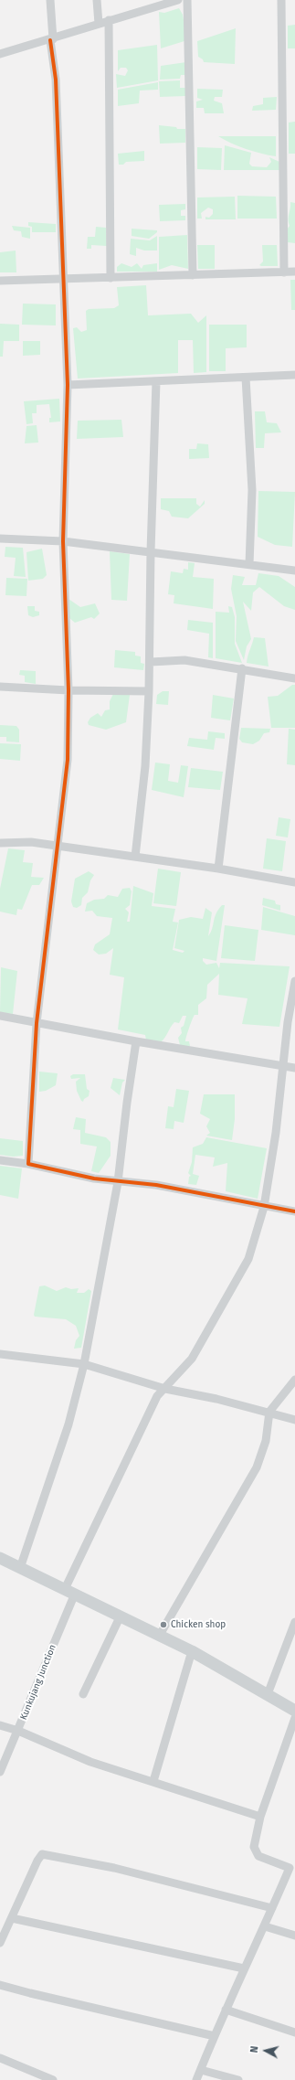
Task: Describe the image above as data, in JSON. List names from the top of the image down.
{
  "streets": {
    "street": ["Kunkujang Junction"]
  },
  "places": ["Chicken shop"],
  "north": "left"
}
